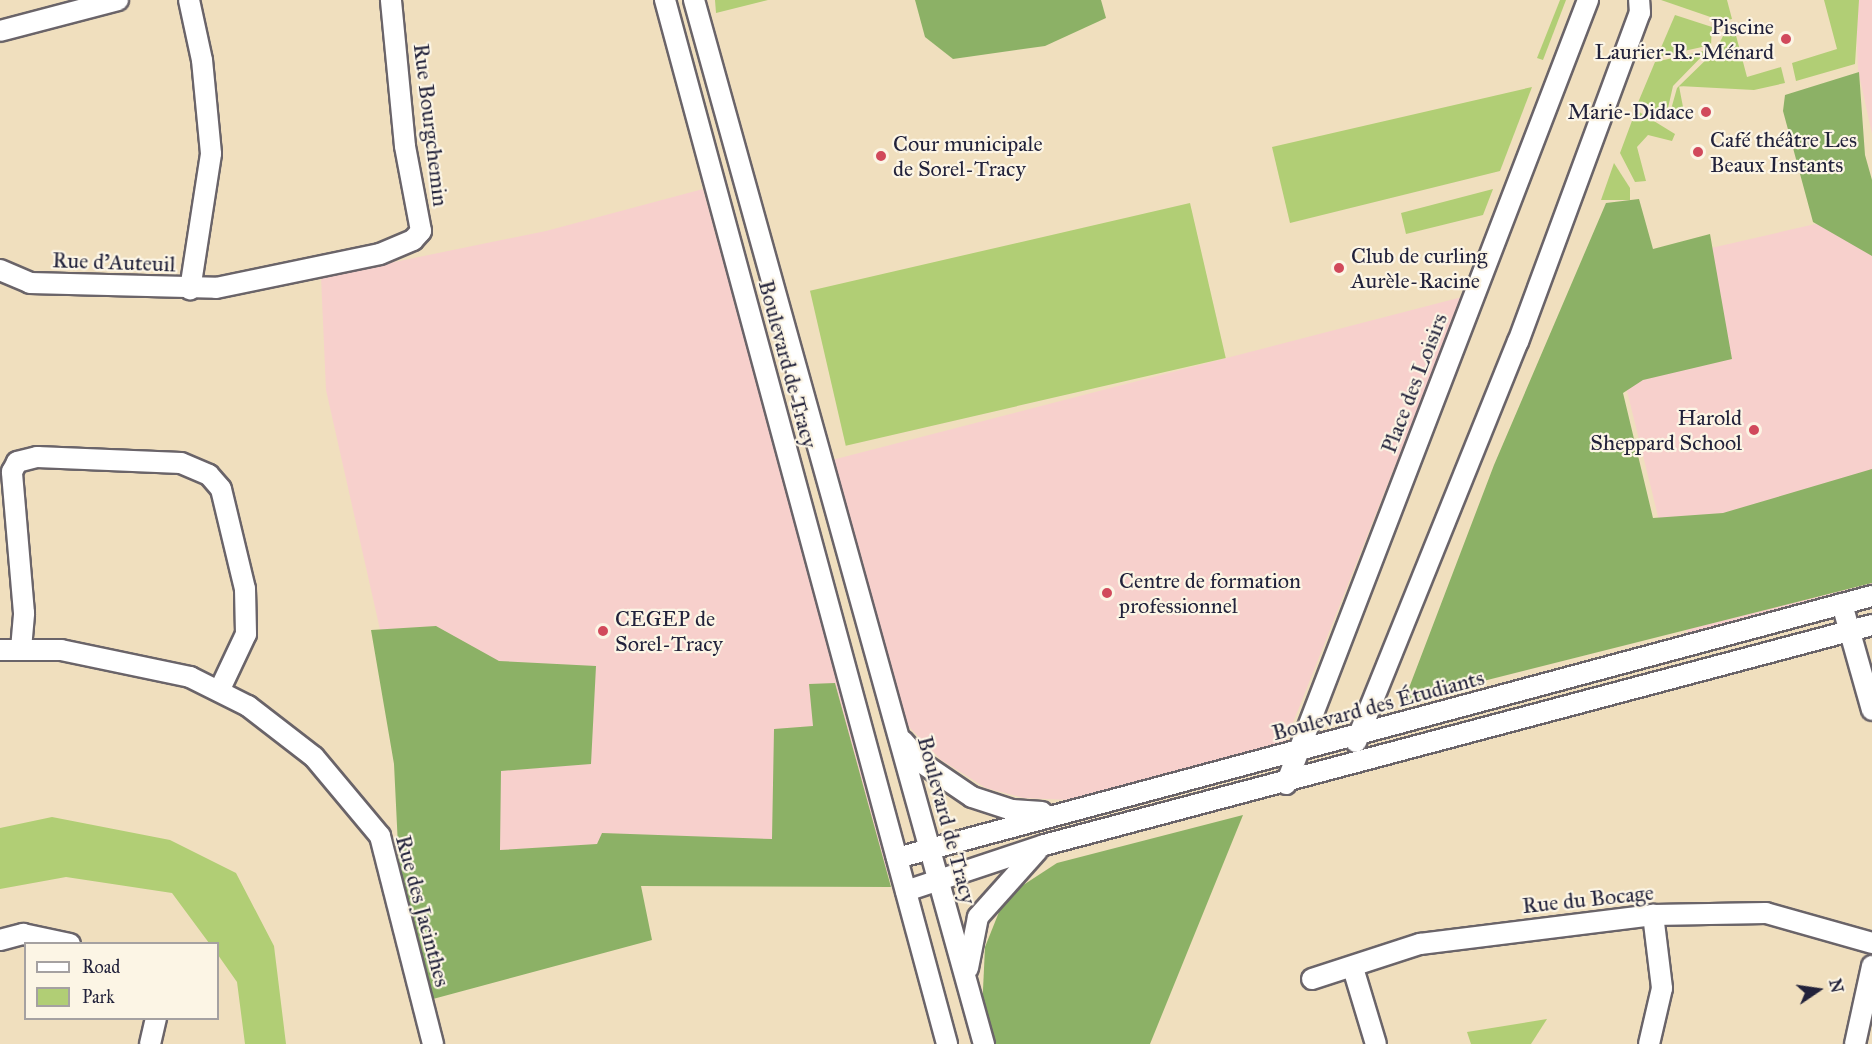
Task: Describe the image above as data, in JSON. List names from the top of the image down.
{
  "streets": {
    "street": [
      "Rue Bourgchemin",
      "Rue d'Auteuil",
      "Boulevard de Tracy",
      "Place des Loisirs",
      "Boulevard des Étudiants",
      "Rue du Bocage",
      "Rue des Jacinthes"
    ]
  },
  "crossings": [
    ["Rue Bourgchemin", "Rue d'Auteuil"],
    ["Boulevard de Tracy", "Boulevard des Étudiants"],
    ["Place des Loisirs", "Boulevard des Étudiants"]
  ],
  "places": [
    "Piscine Laurier-R.-Ménard",
    "Marie-Didace",
    "Café théâtre Les Beaux Instants",
    "Cour municipale de Sorel-Tracy",
    "Club de curling Aurèle-Racine",
    "Harold Sheppard School",
    "Centre de formation professionnel",
    "CEGEP de Sorel-Tracy"
  ],
  "legend": ["Road", "Park"],
  "north": "right"
}
